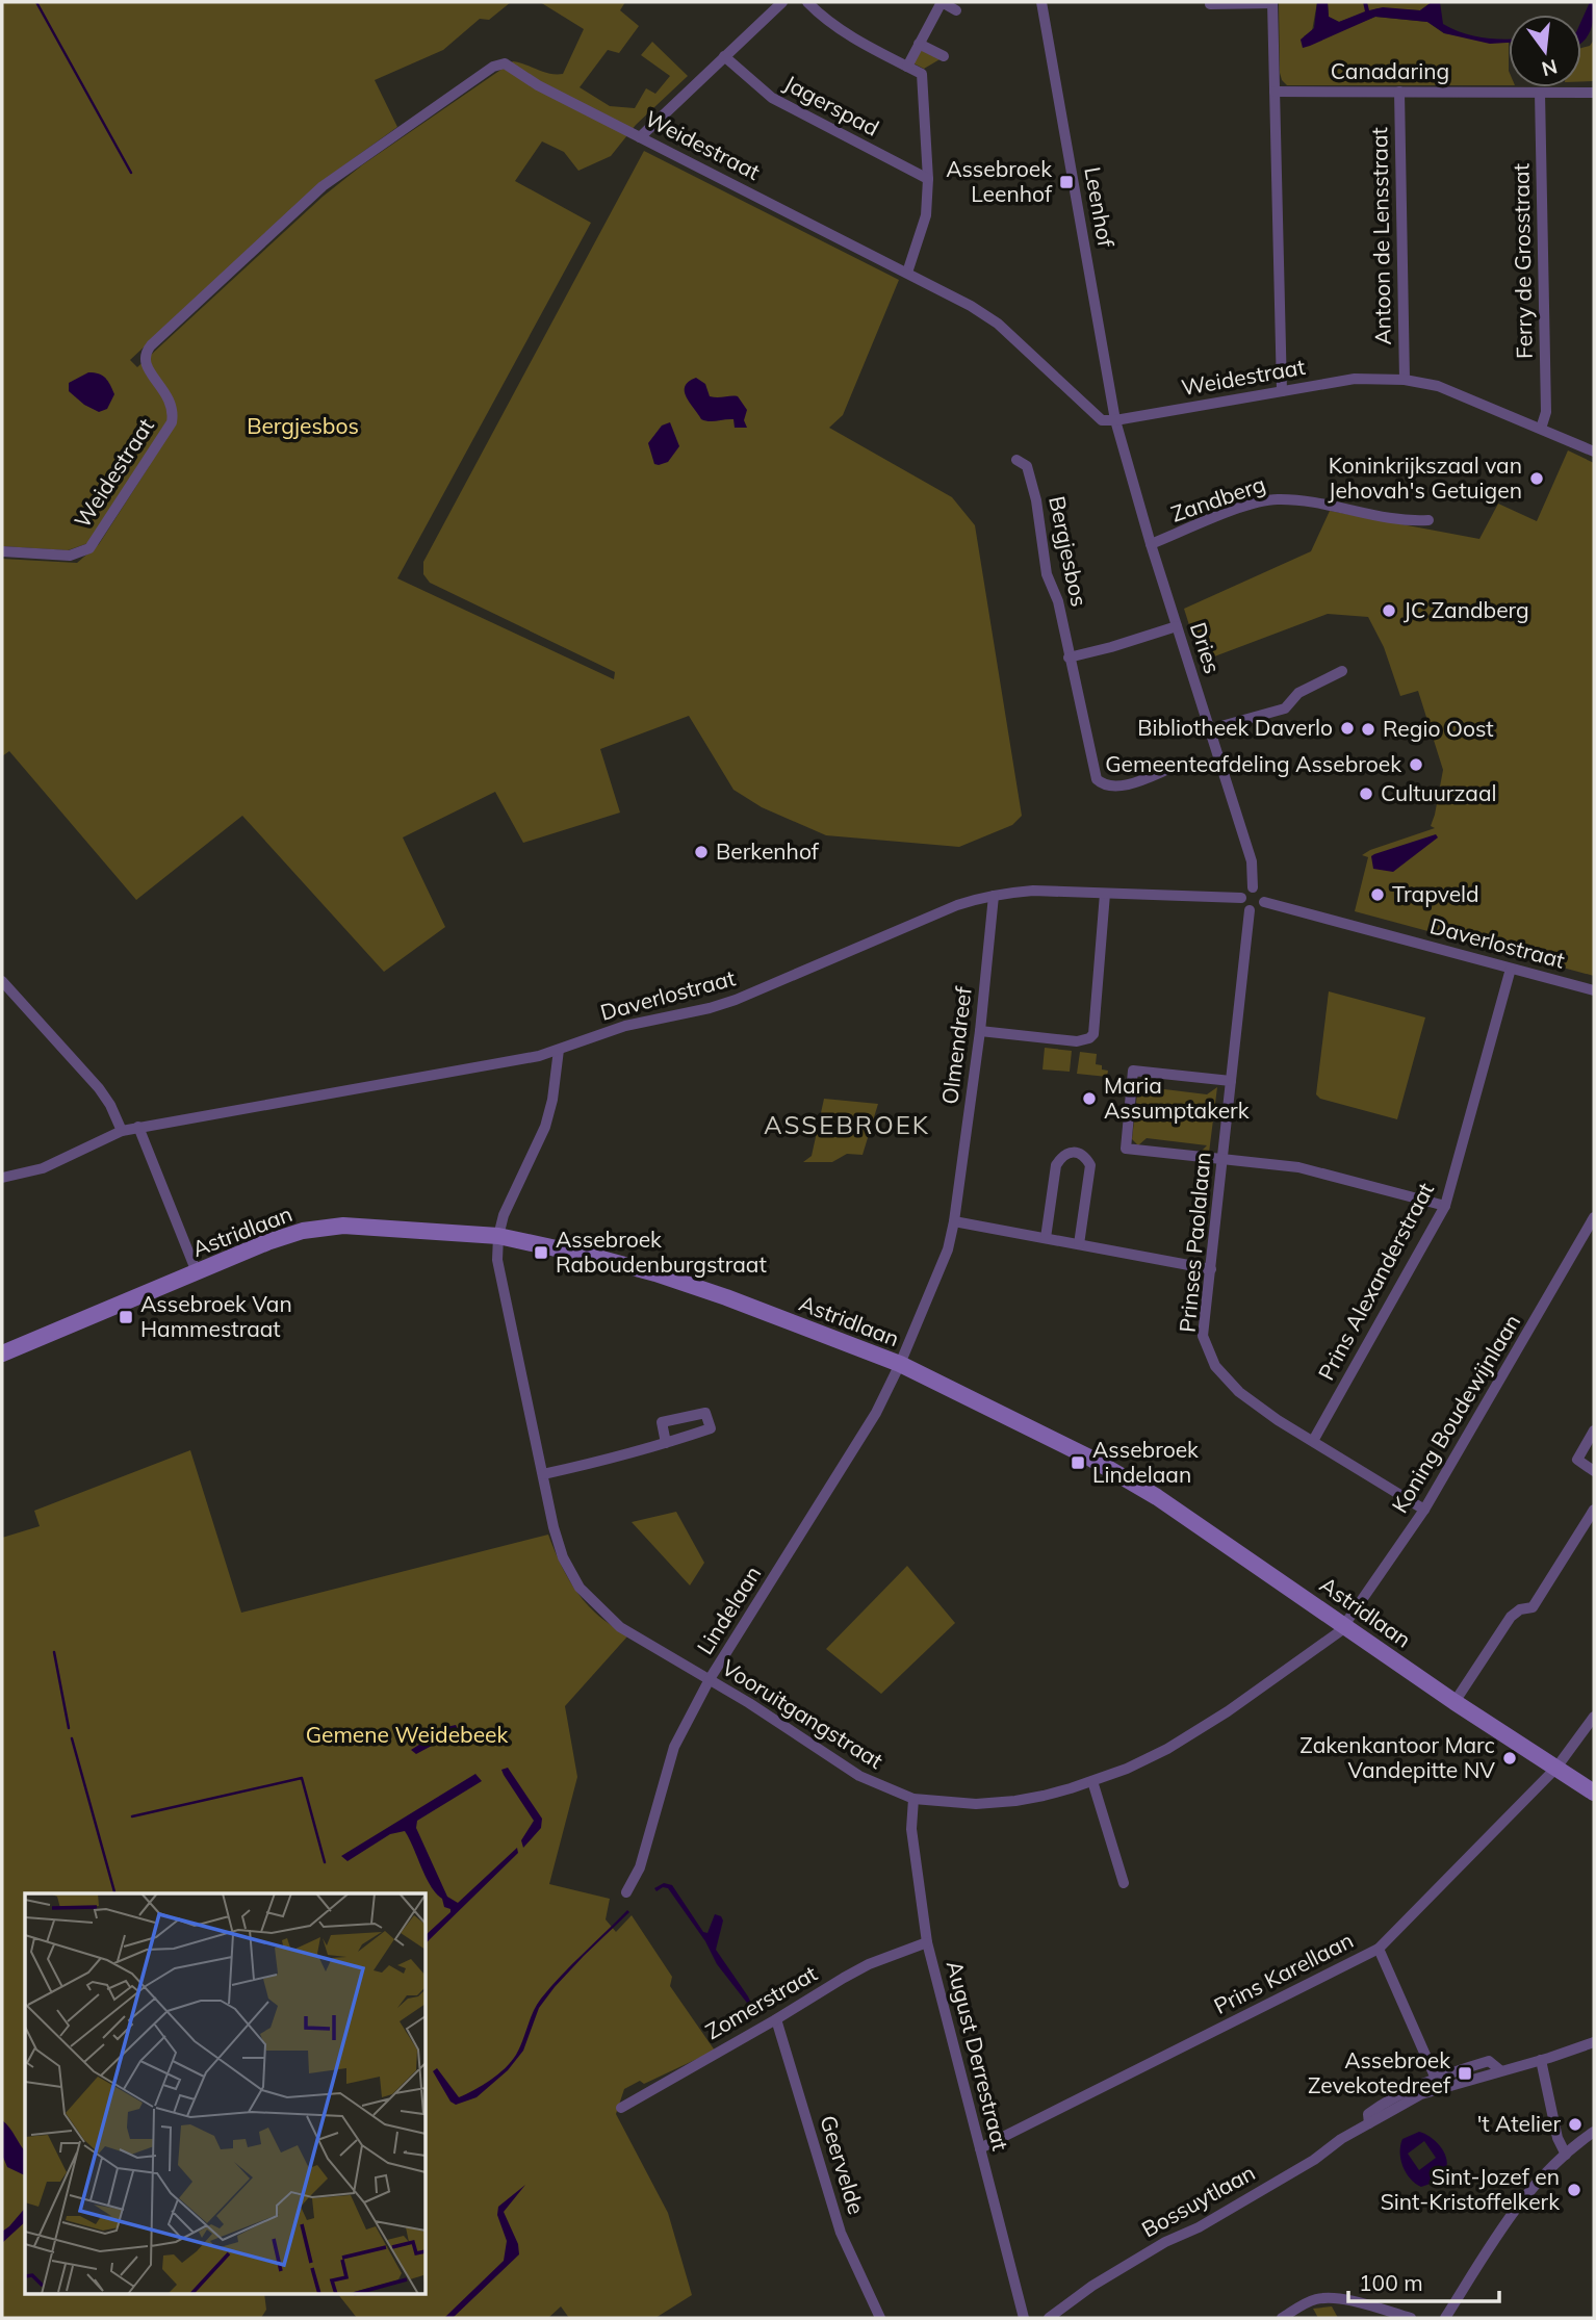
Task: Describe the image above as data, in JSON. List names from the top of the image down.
{
  "streets": {
    "main road": ["Astridlaan"],
    "street": [
      "Canadaring",
      "Jagerspad",
      "Weidestraat",
      "Leenhof",
      "Antoon de Lensstraat",
      "Ferry de Grosstraat",
      "Zandberg",
      "Bergjesbos",
      "Dries",
      "Daverlostraat",
      "Olmendreef",
      "Prinses Paolalaan",
      "Prins Alexanderstraat",
      "Koning Boudewijnlaan",
      "Lindelaan",
      "Vooruitgangstraat",
      "Prins Karellaan",
      "Zomerstraat",
      "August Derrestraat",
      "Geervelde",
      "Bossuytlaan"
    ]
  },
  "crossings": [
    ["Canadaring", "Antoon de Lensstraat"],
    ["Canadaring", "Ferry de Grosstraat"],
    ["Weidestraat", "Leenhof"],
    ["Weidestraat", "Antoon de Lensstraat"],
    ["Weidestraat", "Ferry de Grosstraat"],
    ["Weidestraat", "Dries"],
    ["Leenhof", "Dries"],
    ["Zandberg", "Dries"],
    ["Dries", "Daverlostraat"],
    ["Dries", "Prinses Paolalaan"],
    ["Daverlostraat", "Olmendreef"],
    ["Daverlostraat", "Prinses Paolalaan"],
    ["Daverlostraat", "Prins Alexanderstraat"],
    ["Olmendreef", "Astridlaan"],
    ["Olmendreef", "Lindelaan"],
    ["Astridlaan", "Koning Boudewijnlaan"],
    ["Astridlaan", "Lindelaan"],
    ["Astridlaan", "Vooruitgangstraat"],
    ["Astridlaan", "Prins Karellaan"],
    ["Prinses Paolalaan", "Prins Alexanderstraat"],
    ["Prinses Paolalaan", "Koning Boudewijnlaan"],
    ["Koning Boudewijnlaan", "Vooruitgangstraat"],
    ["Lindelaan", "Vooruitgangstraat"],
    ["Vooruitgangstraat", "August Derrestraat"],
    ["Prins Karellaan", "August Derrestraat"],
    ["Zomerstraat", "August Derrestraat"],
    ["Zomerstraat", "Geervelde"]
  ],
  "districts": ["ASSEBROEK"],
  "parks": ["Bergjesbos", "Gemene Weidebeek"],
  "places": {
    "transit": [
      "Assebroek Leenhof",
      "Assebroek Raboudenburgstraat",
      "Assebroek Van Hammestraat",
      "Assebroek Lindelaan",
      "Assebroek Zevekotedreef"
    ],
    "other": [
      "Koninkrijkszaal van Jehovah's Getuigen",
      "JC Zandberg",
      "Bibliotheek Daverlo",
      "Regio Oost",
      "Gemeenteafdeling Assebroek",
      "Cultuurzaal",
      "Berkenhof",
      "Trapveld",
      "Maria Assumptakerk",
      "Zakenkantoor Marc Vandepitte NV",
      "'t Atelier",
      "Sint-Jozef en Sint-Kristoffelkerk"
    ]
  },
  "scale_bar": "100 m",
  "north": "bottom"
}
